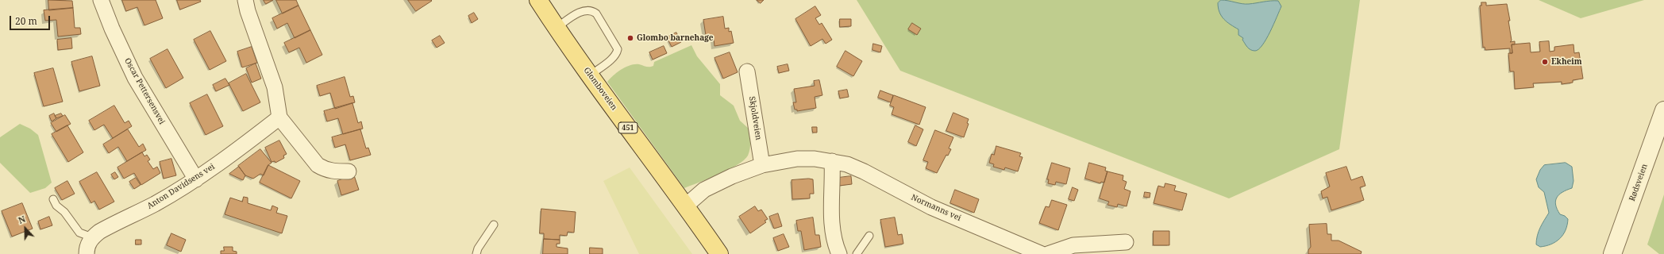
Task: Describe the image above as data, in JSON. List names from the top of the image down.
{
  "streets": {
    "main road": ["Glomboveien", "451"],
    "street": [
      "Oscar Pettersensvei",
      "Skjoldveien",
      "Rødsveien",
      "Anton Davidsens vei",
      "Normanns vei"
    ]
  },
  "crossings": [
    ["Glomboveien", "Normanns vei"],
    ["Oscar Pettersensvei", "Anton Davidsens vei"],
    ["Skjoldveien", "Normanns vei"]
  ],
  "places": ["Glombo barnehage", "Ekheim"],
  "scale_bar": "20 m",
  "north": "top"
}
